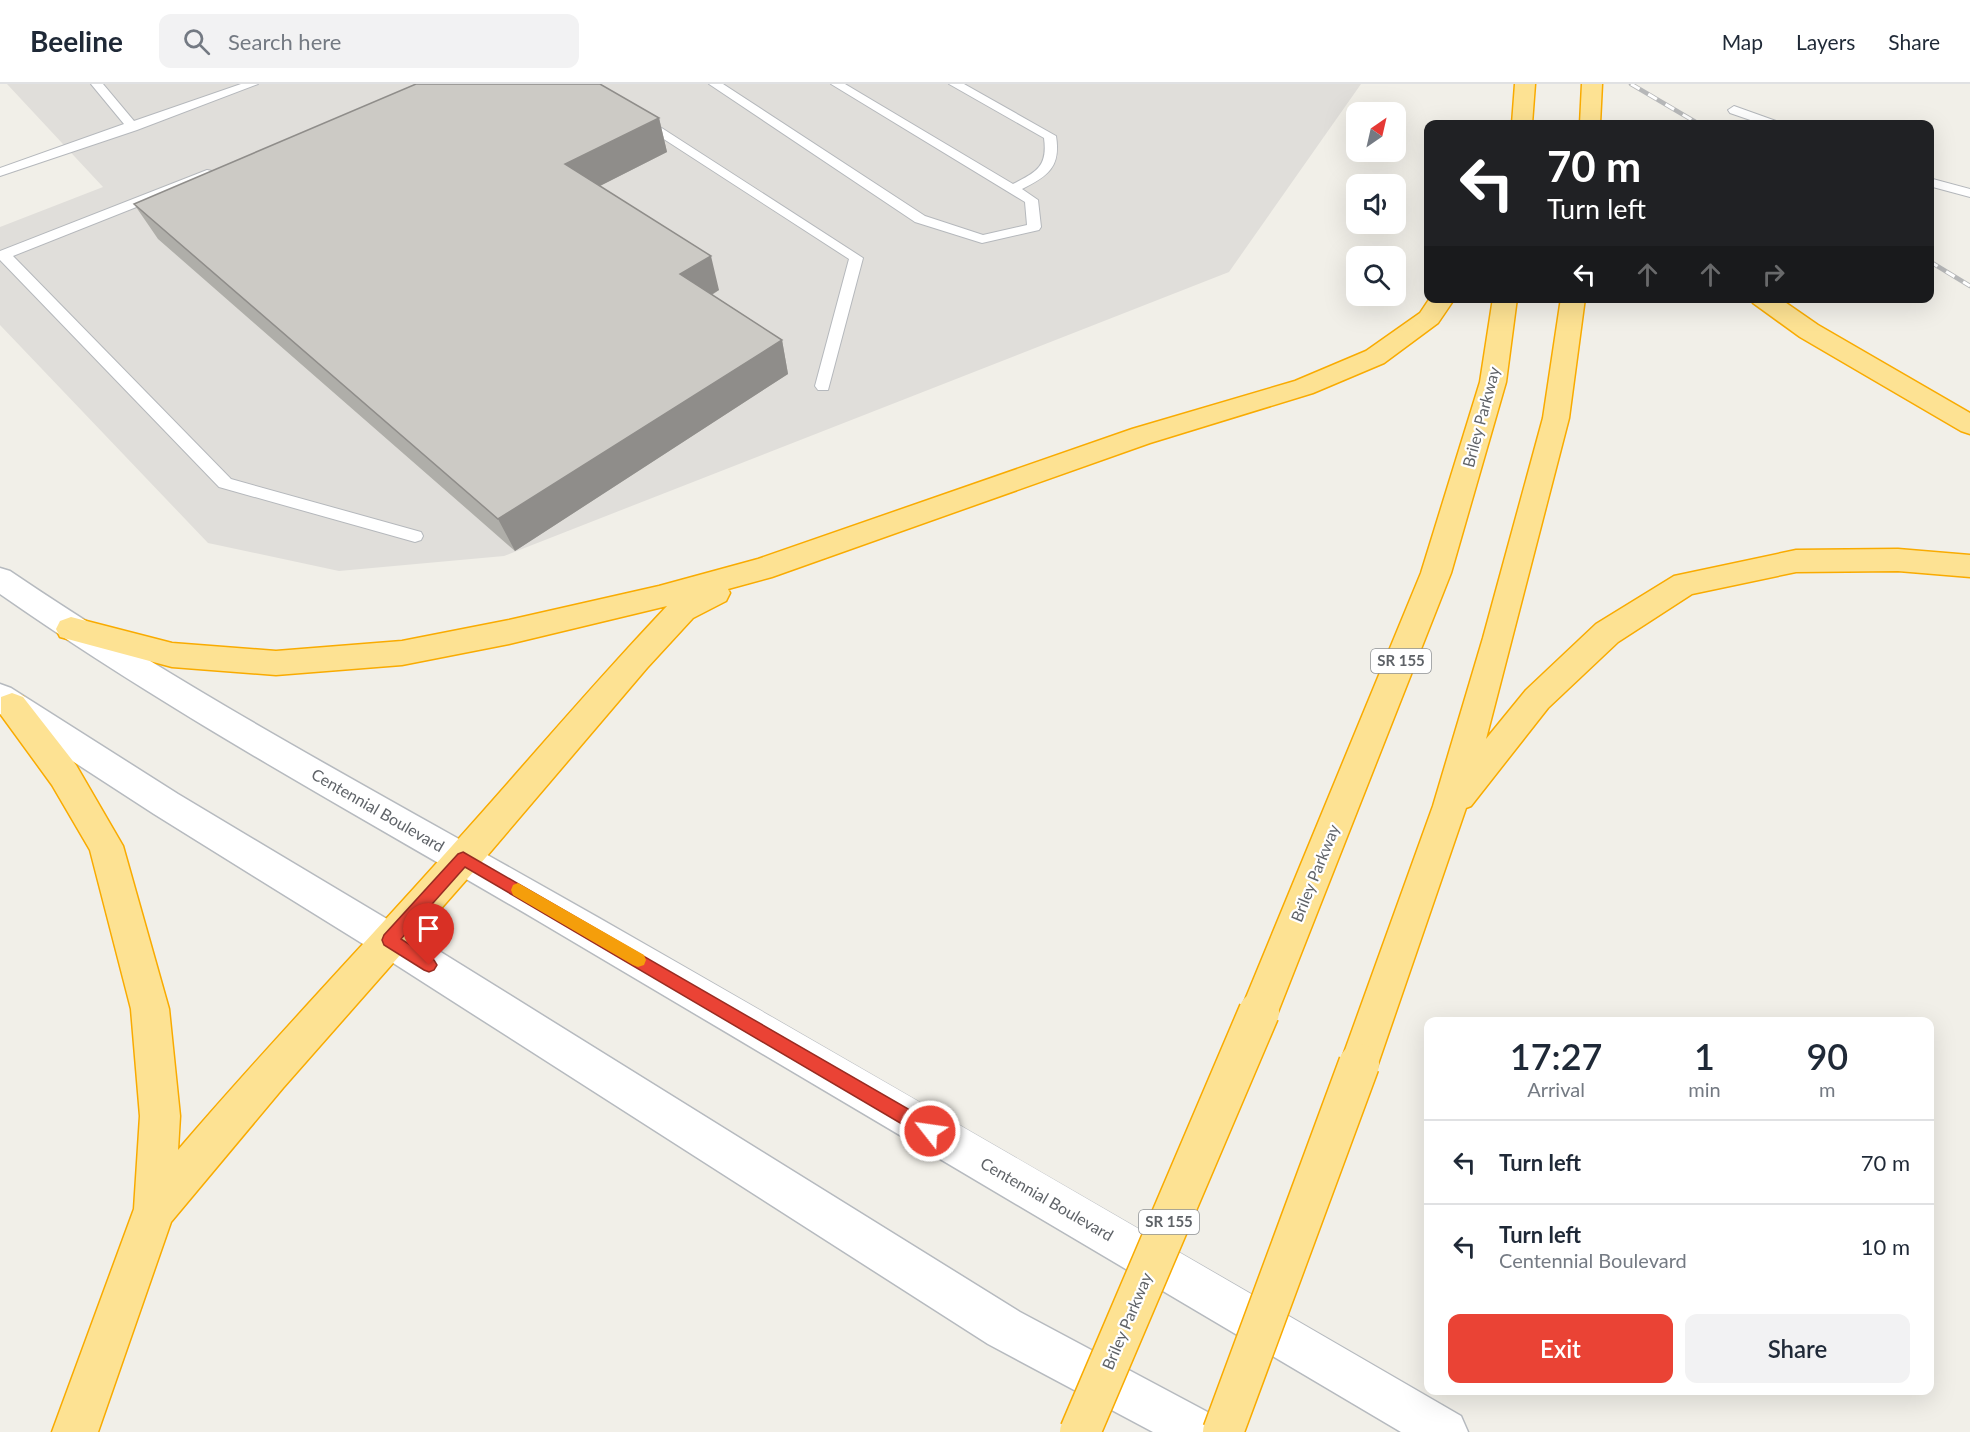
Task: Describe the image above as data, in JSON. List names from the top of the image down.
{
  "streets": {
    "highway": ["Briley Parkway", "SR 155"],
    "main road": ["Centennial Boulevard"]
  },
  "north": "top right",
  "page": {
    "header": "Beeline",
    "search": "Search here",
    "nav": ["Map", "Layers", "Share"],
    "turn": ["70 m", "Turn left"],
    "eta": [
      "17:27",
      "Arrival",
      "1",
      "min",
      "90",
      "m"
    ],
    "list": [
      {
        "name": "Turn left",
        "value": "70 m"
      },
      {
        "name": "Turn left",
        "note": "Centennial Boulevard",
        "value": "10 m"
      }
    ],
    "buttons": ["Exit", "Share"]
  }
}
